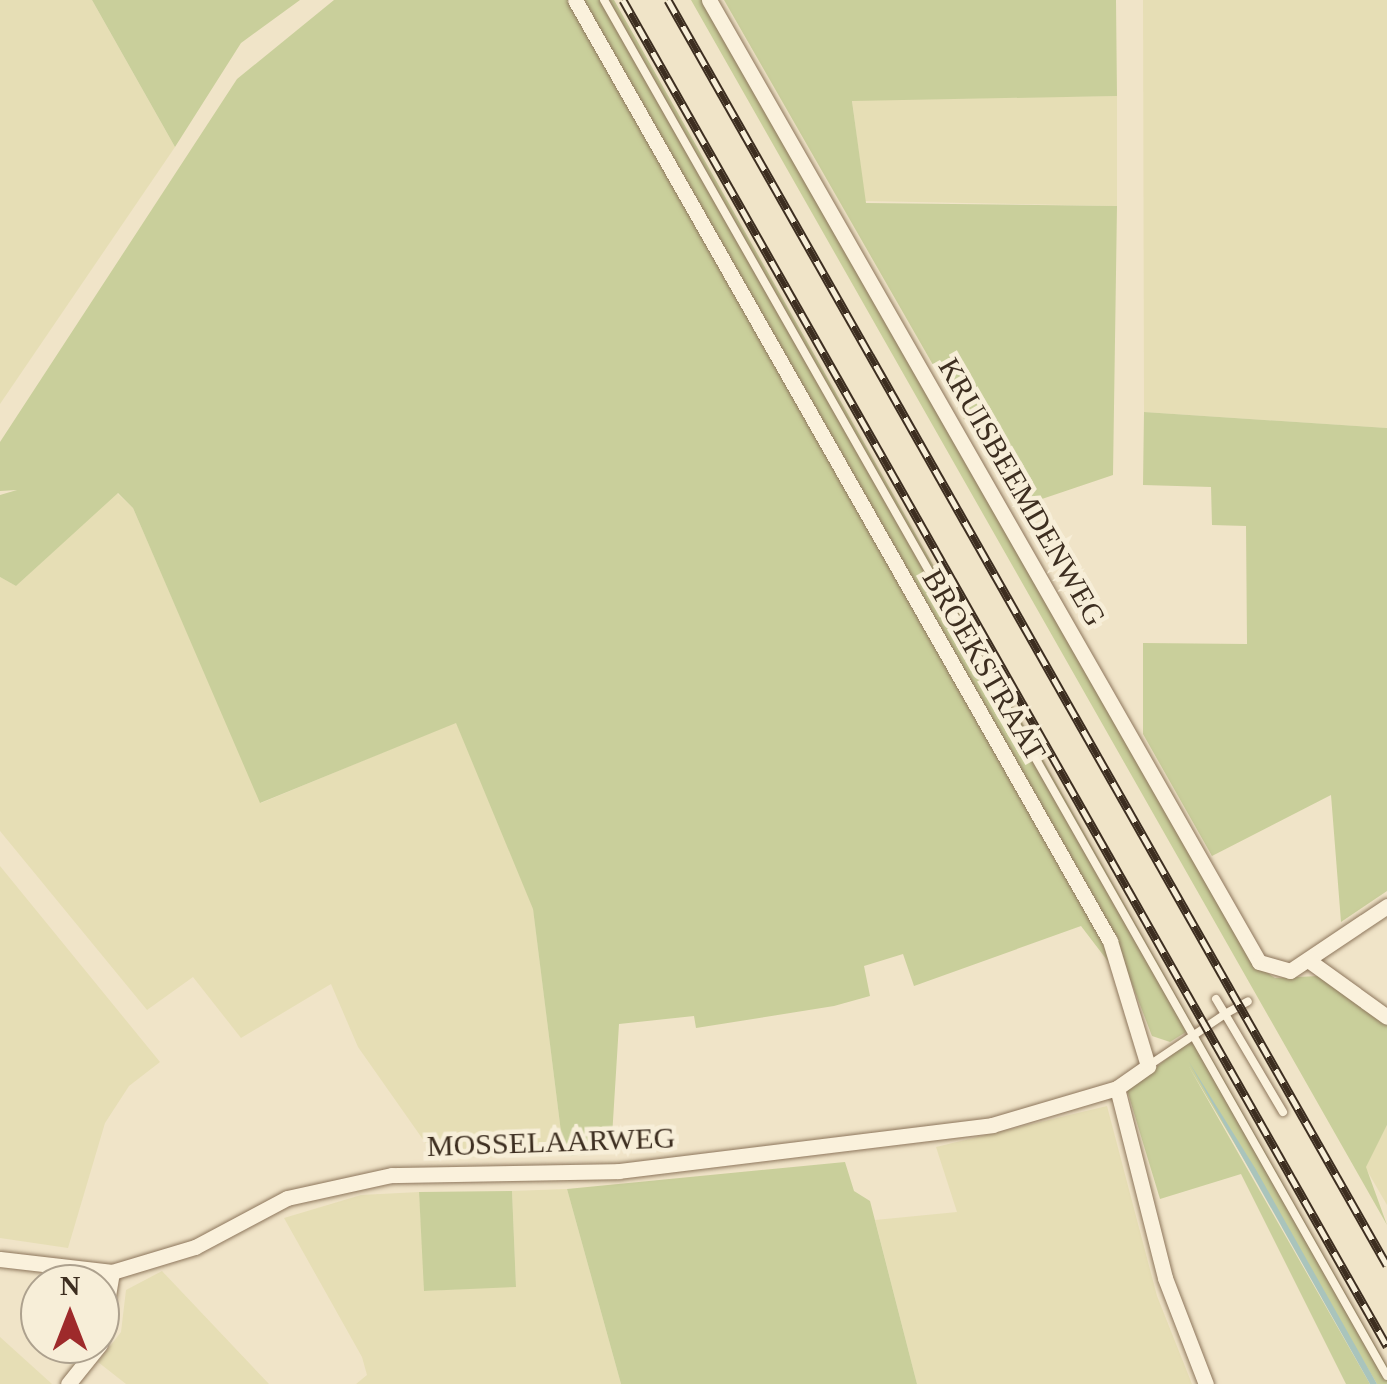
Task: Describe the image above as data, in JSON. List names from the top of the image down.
{
  "streets": {
    "street": ["KRUISBEEMDENWEG", "BROEKSTRAAT", "MOSSELAARWEG"]
  },
  "north": "top"
}
